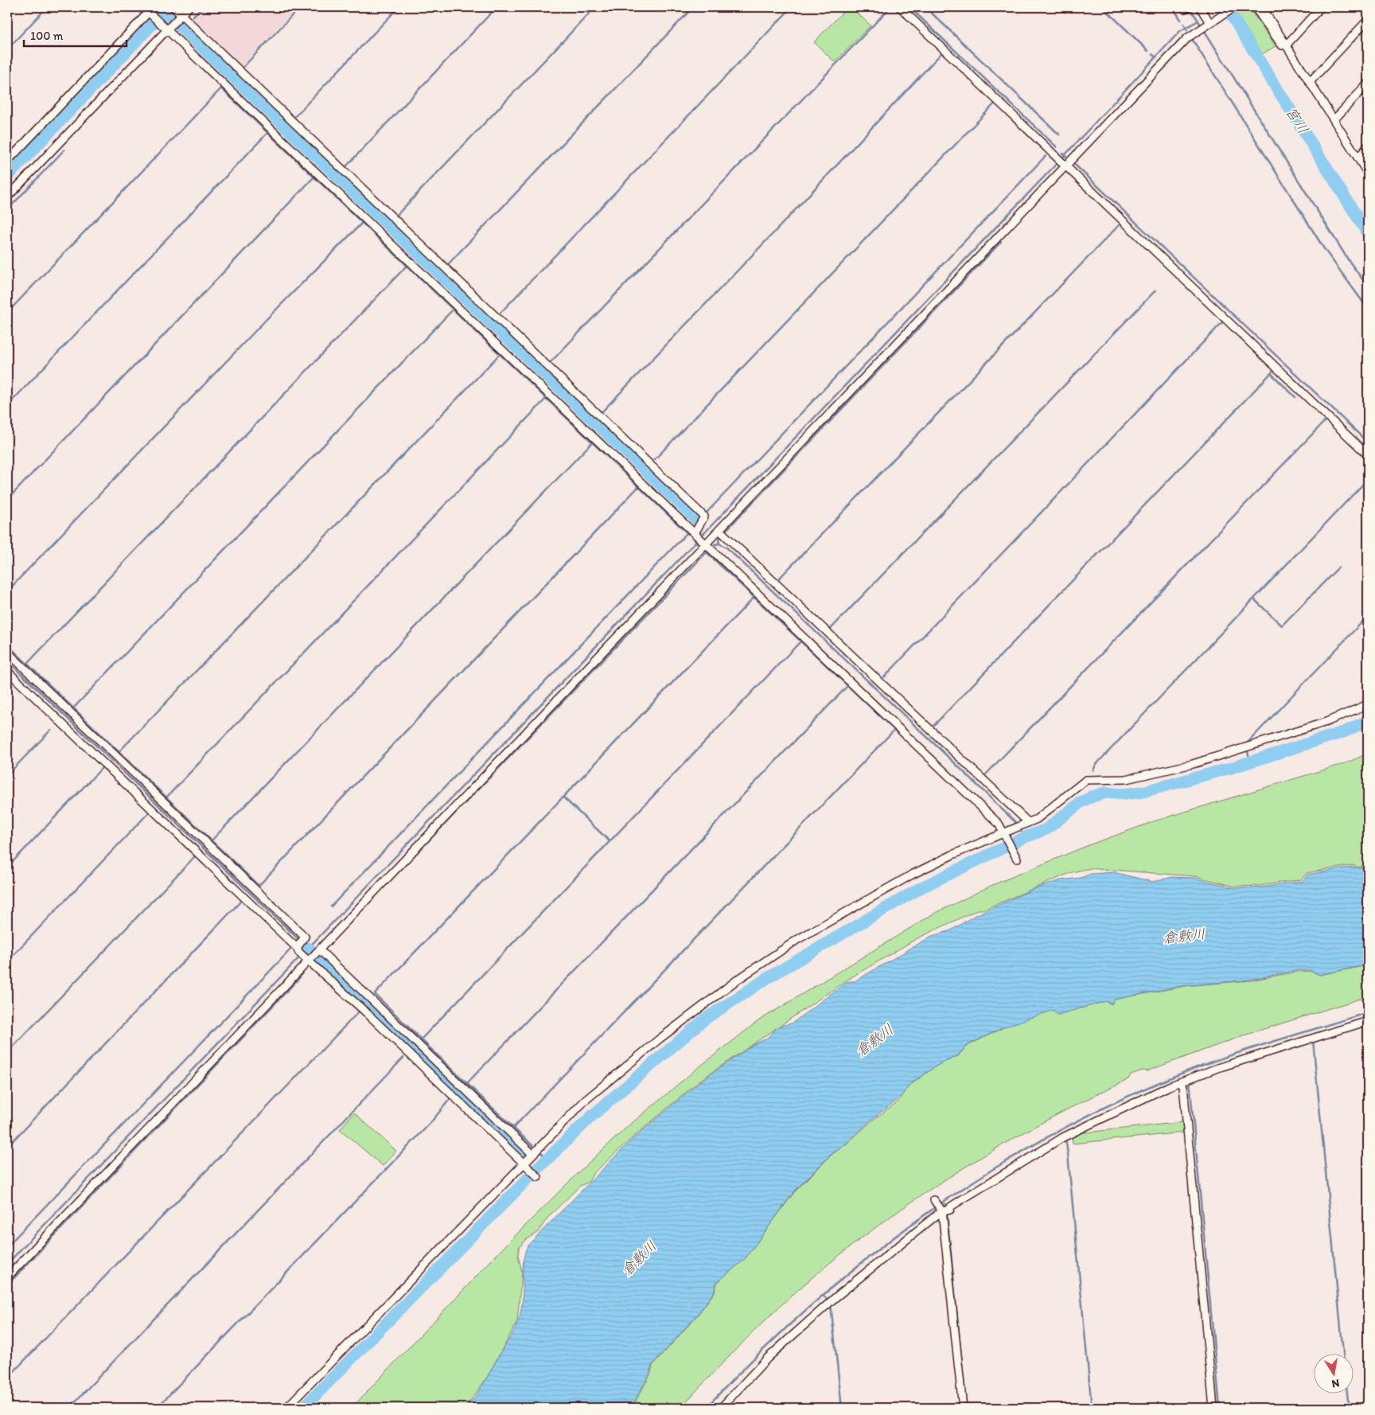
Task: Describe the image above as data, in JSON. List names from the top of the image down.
{
  "water": ["宮川", "倉敷川"],
  "scale_bar": "100 m",
  "north": "bottom"
}
